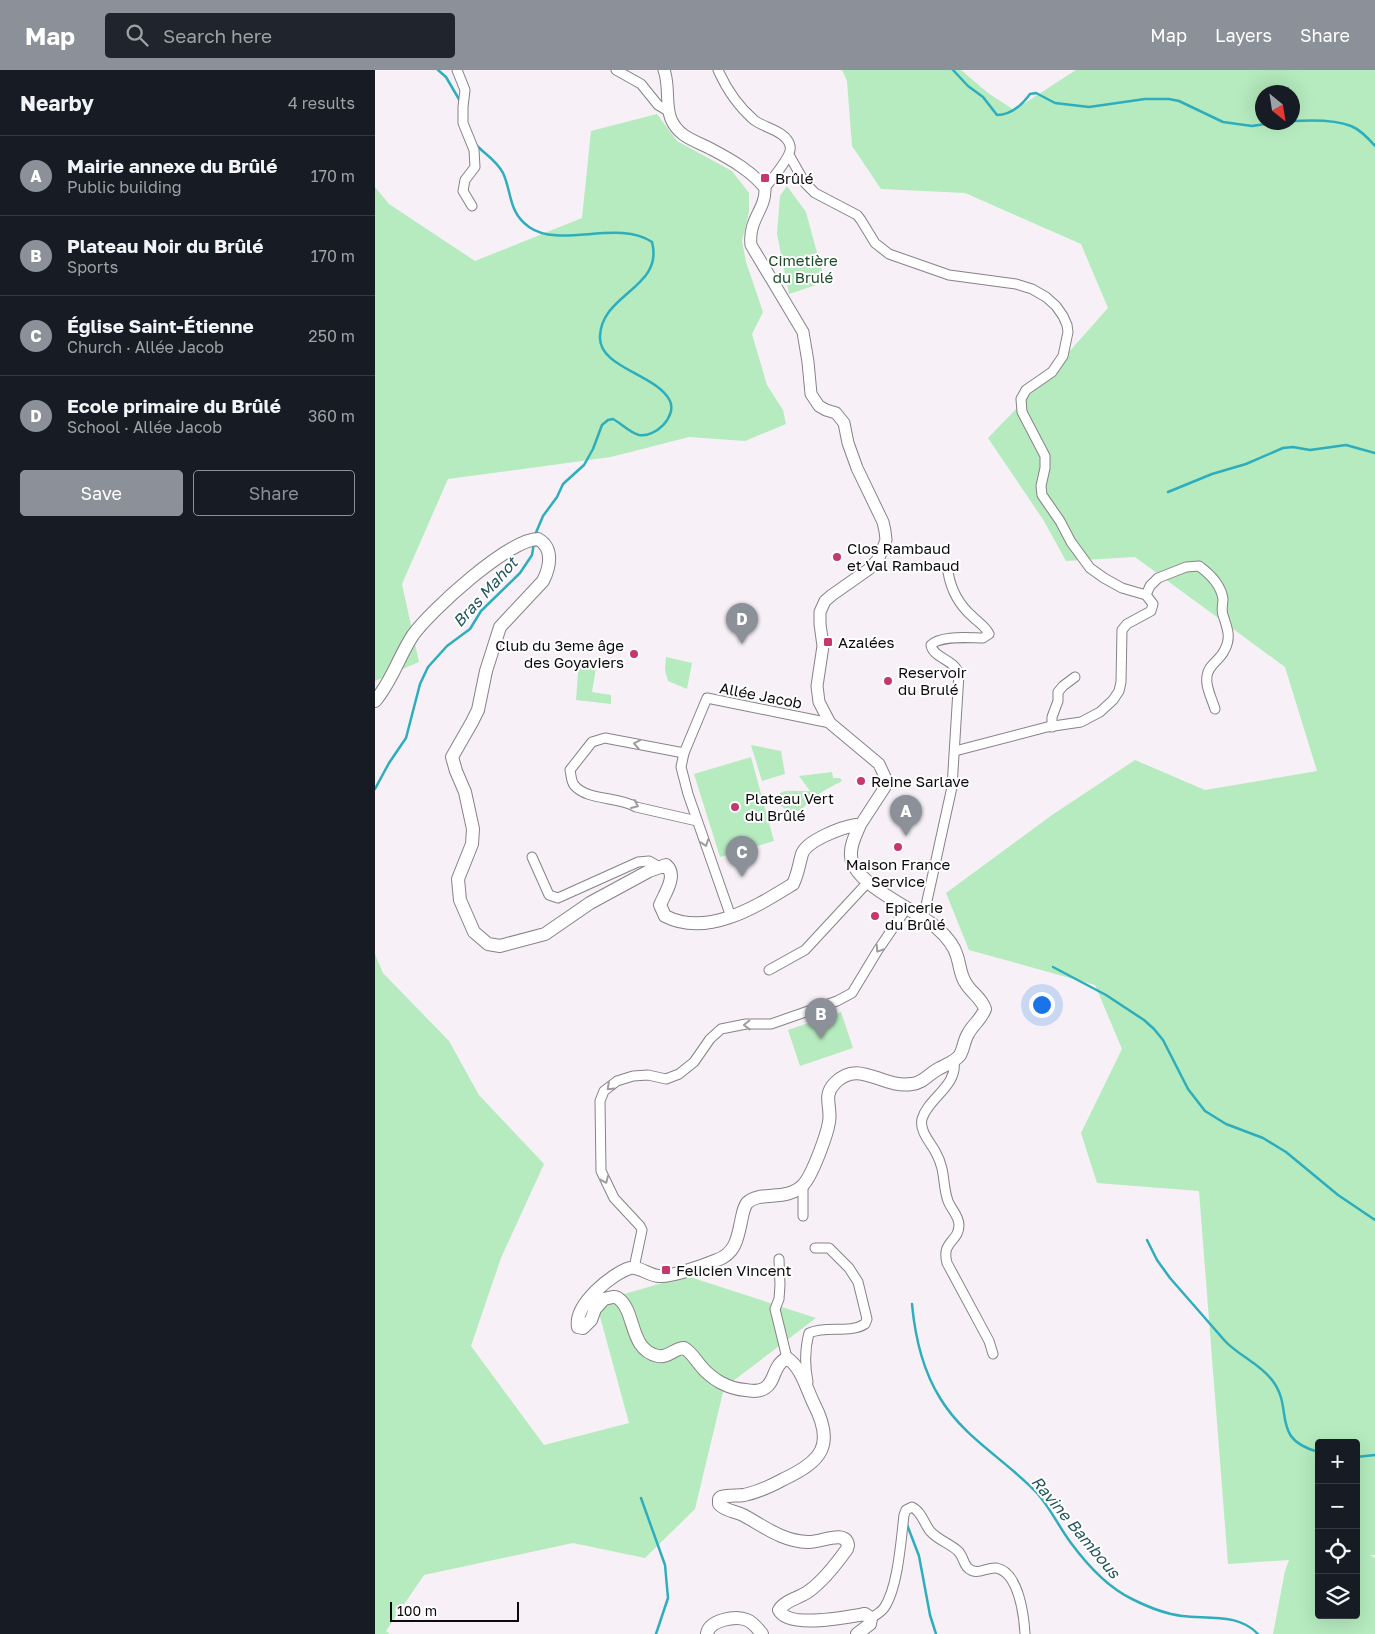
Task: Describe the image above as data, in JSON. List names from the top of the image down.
{
  "streets": {
    "street": ["Allée Jacob"]
  },
  "water": ["Bras Mahot", "Ravine Bambous"],
  "parks": ["Cimetière du Brulé"],
  "places": {
    "transit": ["Brûlé", "Azalées", "Felicien Vincent"],
    "other": [
      "Clos Rambaud et Val Rambaud",
      "Club du 3eme âge des Goyaviers",
      "Reservoir du Brulé",
      "Reine Sarlave",
      "Plateau Vert du Brûlé",
      "Maison France Service",
      "Epicerie du Brûlé"
    ]
  },
  "scale_bar": "100 m",
  "north": "bottom right",
  "page": {
    "header": "Map",
    "search": "Search here",
    "nav": ["Map", "Layers", "Share"],
    "heading": ["Nearby", "4 results"],
    "list": [
      {
        "mark": "A",
        "name": "Mairie annexe du Brûlé",
        "note": "Public building",
        "value": "170 m"
      },
      {
        "mark": "B",
        "name": "Plateau Noir du Brûlé",
        "note": "Sports",
        "value": "170 m"
      },
      {
        "mark": "C",
        "name": "Église Saint-Étienne",
        "note": "Church · Allée Jacob",
        "value": "250 m"
      },
      {
        "mark": "D",
        "name": "Ecole primaire du Brûlé",
        "note": "School · Allée Jacob",
        "value": "360 m"
      }
    ],
    "buttons": ["Save", "Share"],
    "pins": [
      "D",
      "A",
      "C",
      "B"
    ],
    "map_buttons": ["+", "−"],
    "scale": "100 m"
  }
}
